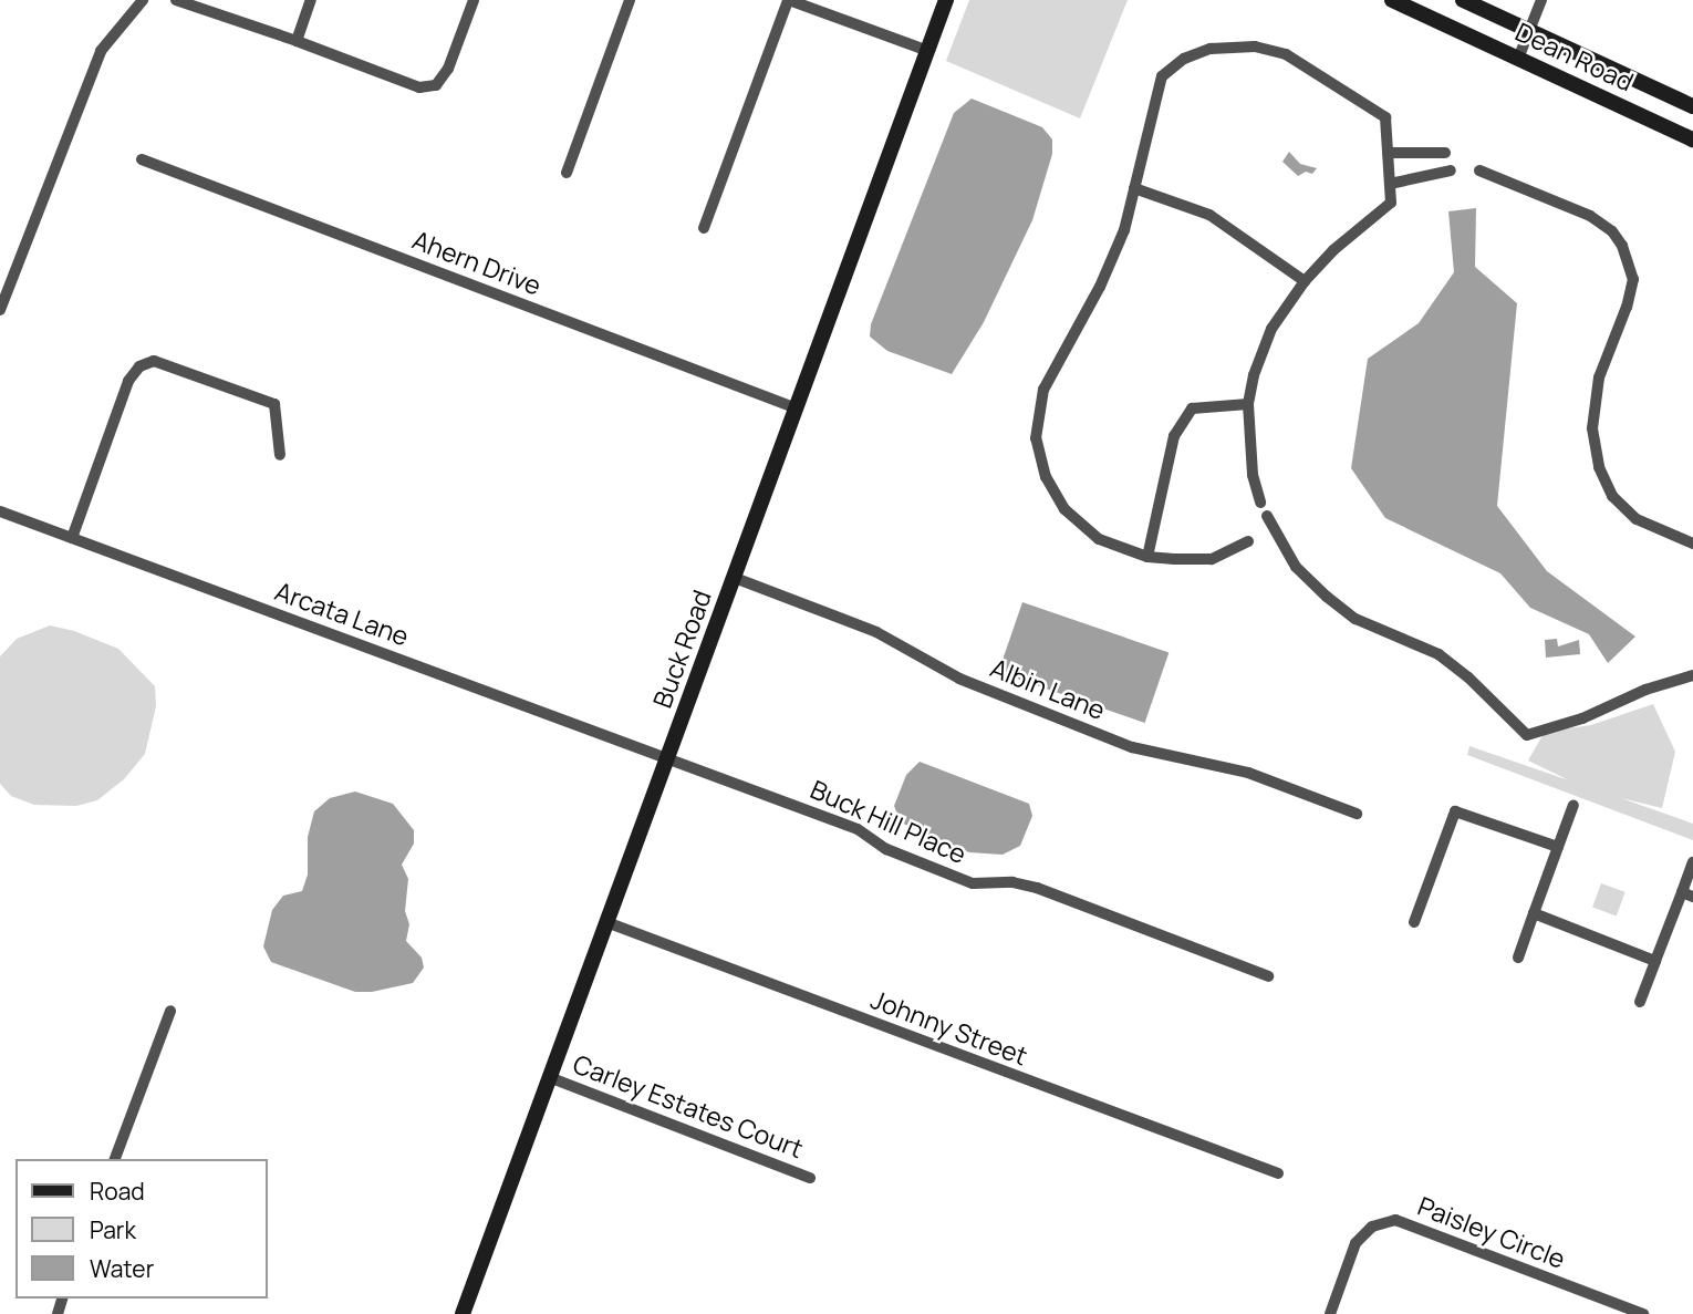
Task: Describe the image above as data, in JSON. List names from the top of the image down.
{
  "streets": {
    "street": [
      "Dean Road",
      "Ahern Drive",
      "Arcata Lane",
      "Buck Road",
      "Albin Lane",
      "Buck Hill Place",
      "Johnny Street",
      "Carley Estates Court",
      "Paisley Circle"
    ]
  },
  "crossings": [
    ["Ahern Drive", "Buck Road"],
    ["Arcata Lane", "Buck Road"],
    ["Arcata Lane", "Buck Hill Place"],
    ["Buck Road", "Albin Lane"],
    ["Buck Road", "Buck Hill Place"],
    ["Buck Road", "Johnny Street"],
    ["Buck Road", "Carley Estates Court"]
  ],
  "legend": ["Road", "Park", "Water"]
}
